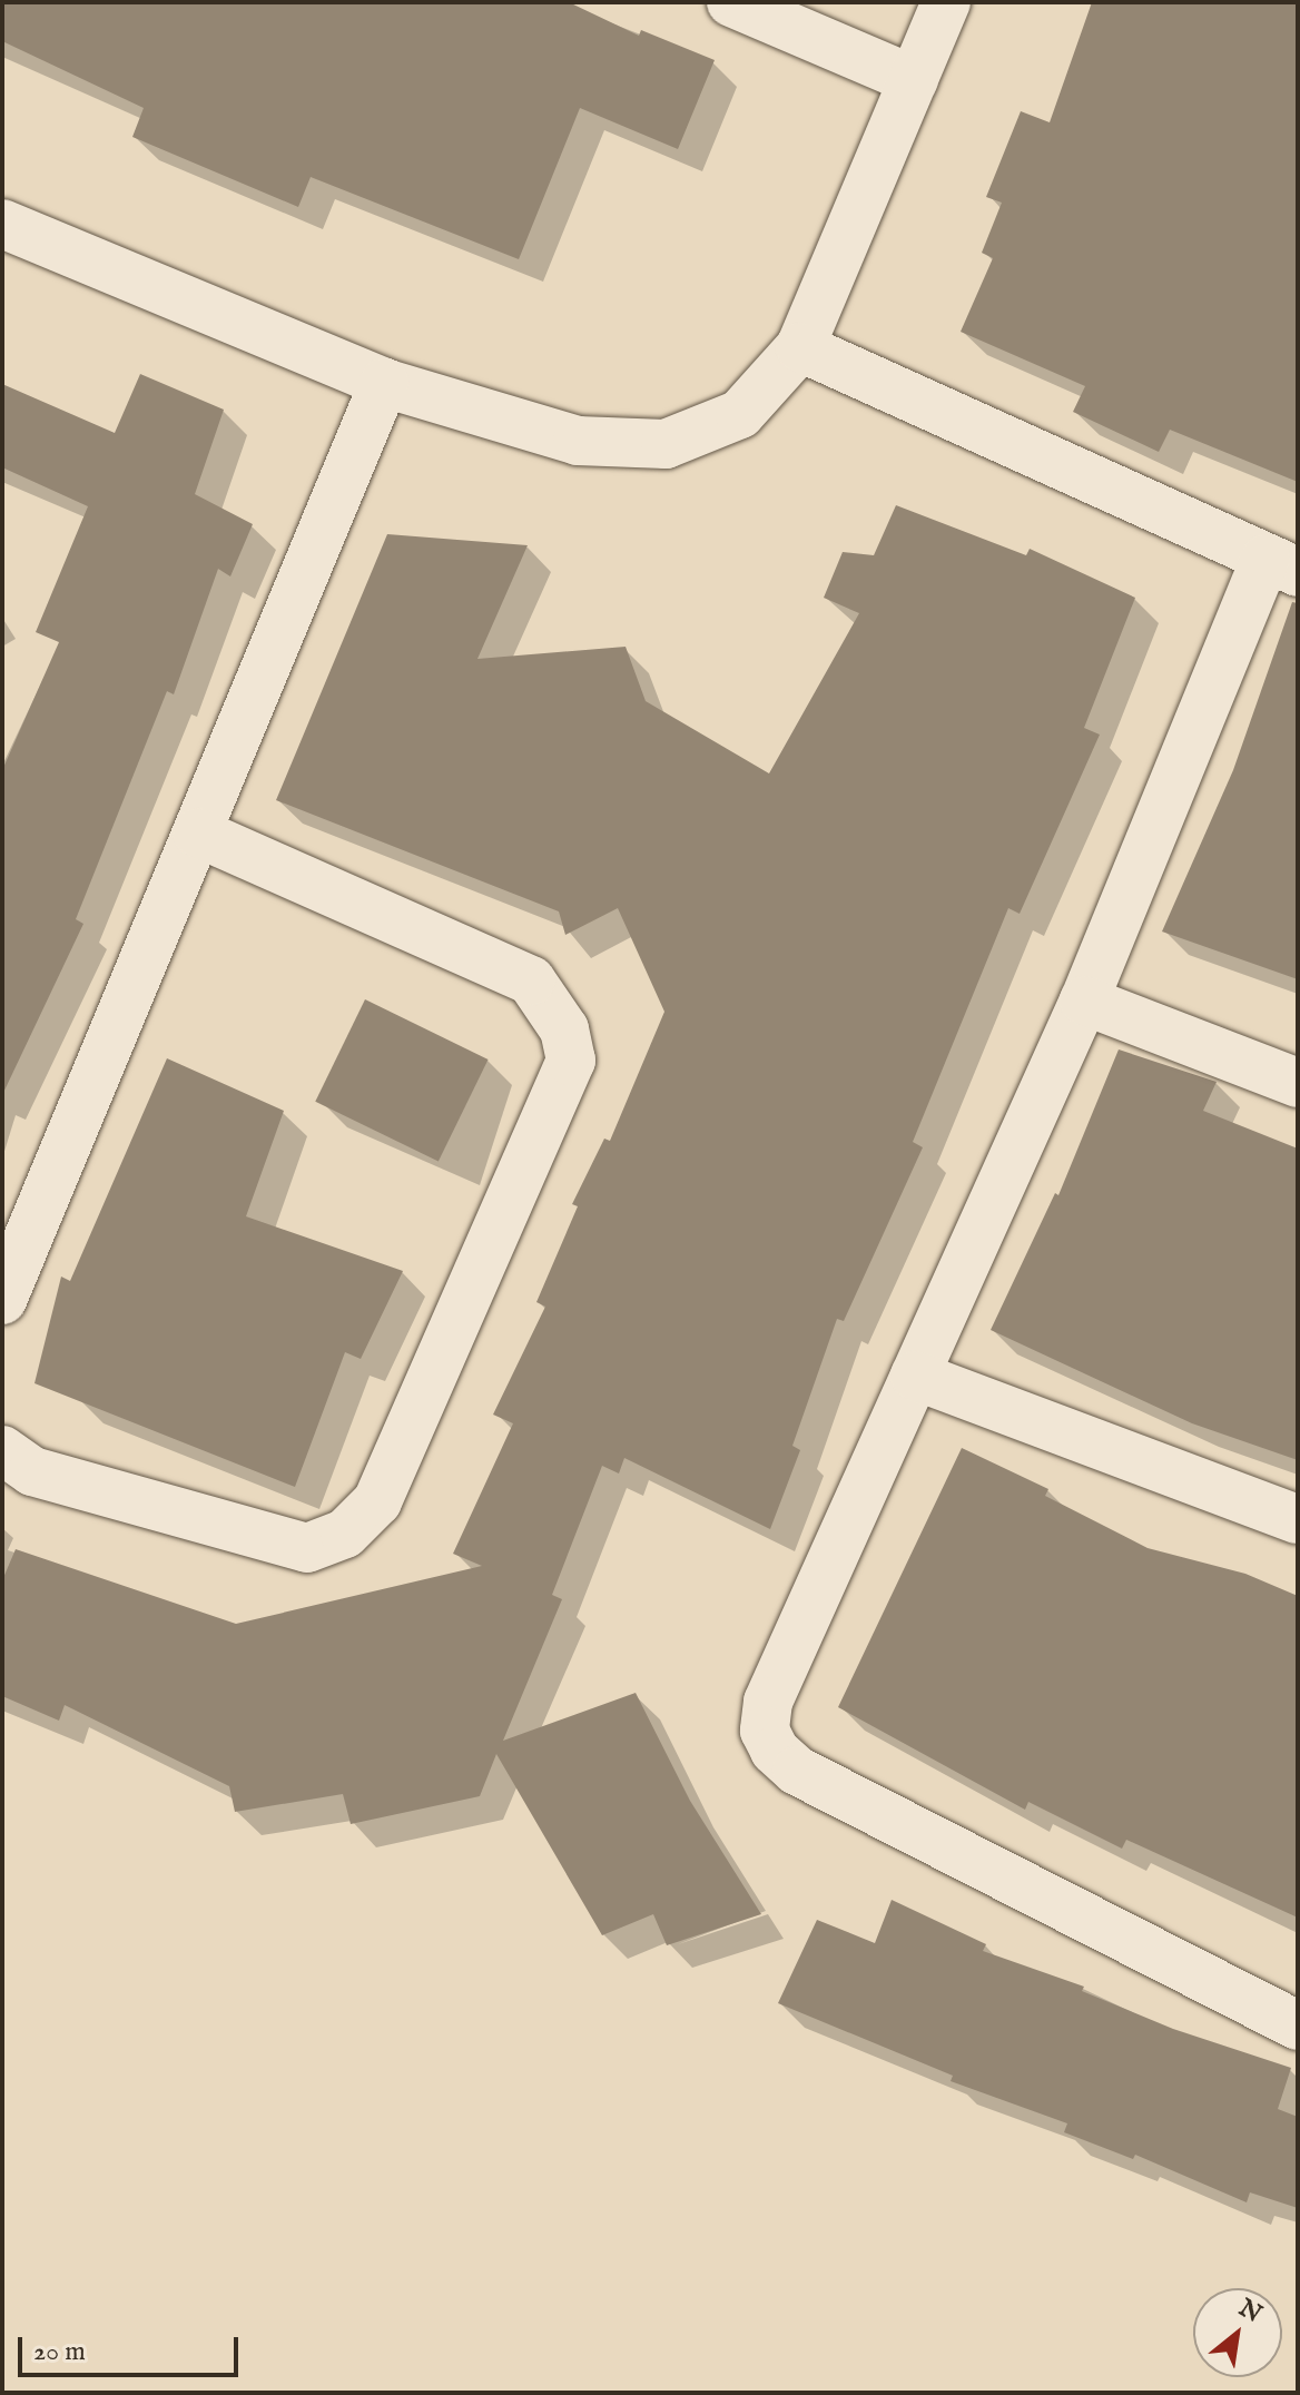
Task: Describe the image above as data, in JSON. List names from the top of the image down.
{
  "scale_bar": "20 m",
  "north": "top right"
}
